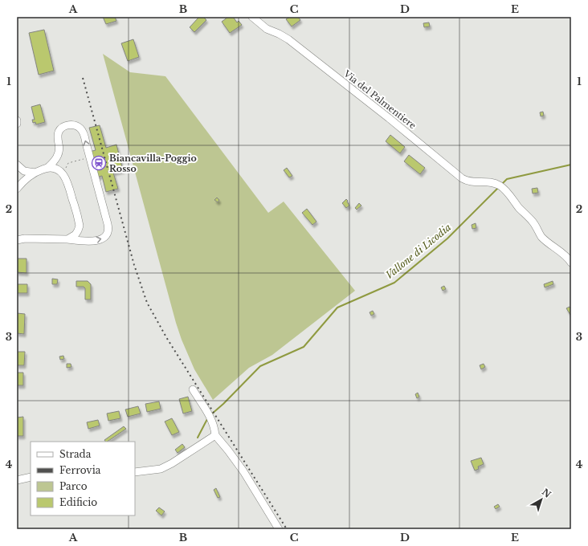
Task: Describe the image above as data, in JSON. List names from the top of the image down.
{
  "streets": {
    "street": ["Via del Palmentiere"]
  },
  "water": ["Vallone di Licodia"],
  "places": {
    "station": ["Biancavilla-Poggio Rosso"]
  },
  "legend": [
    "Strada",
    "Ferrovia",
    "Parco",
    "Edificio"
  ],
  "north": "top right",
  "grid": {
    "columns": [
      "A",
      "B",
      "C",
      "D",
      "E"
    ],
    "rows": [
      "1",
      "2",
      "3",
      "4"
    ]
  }
}
